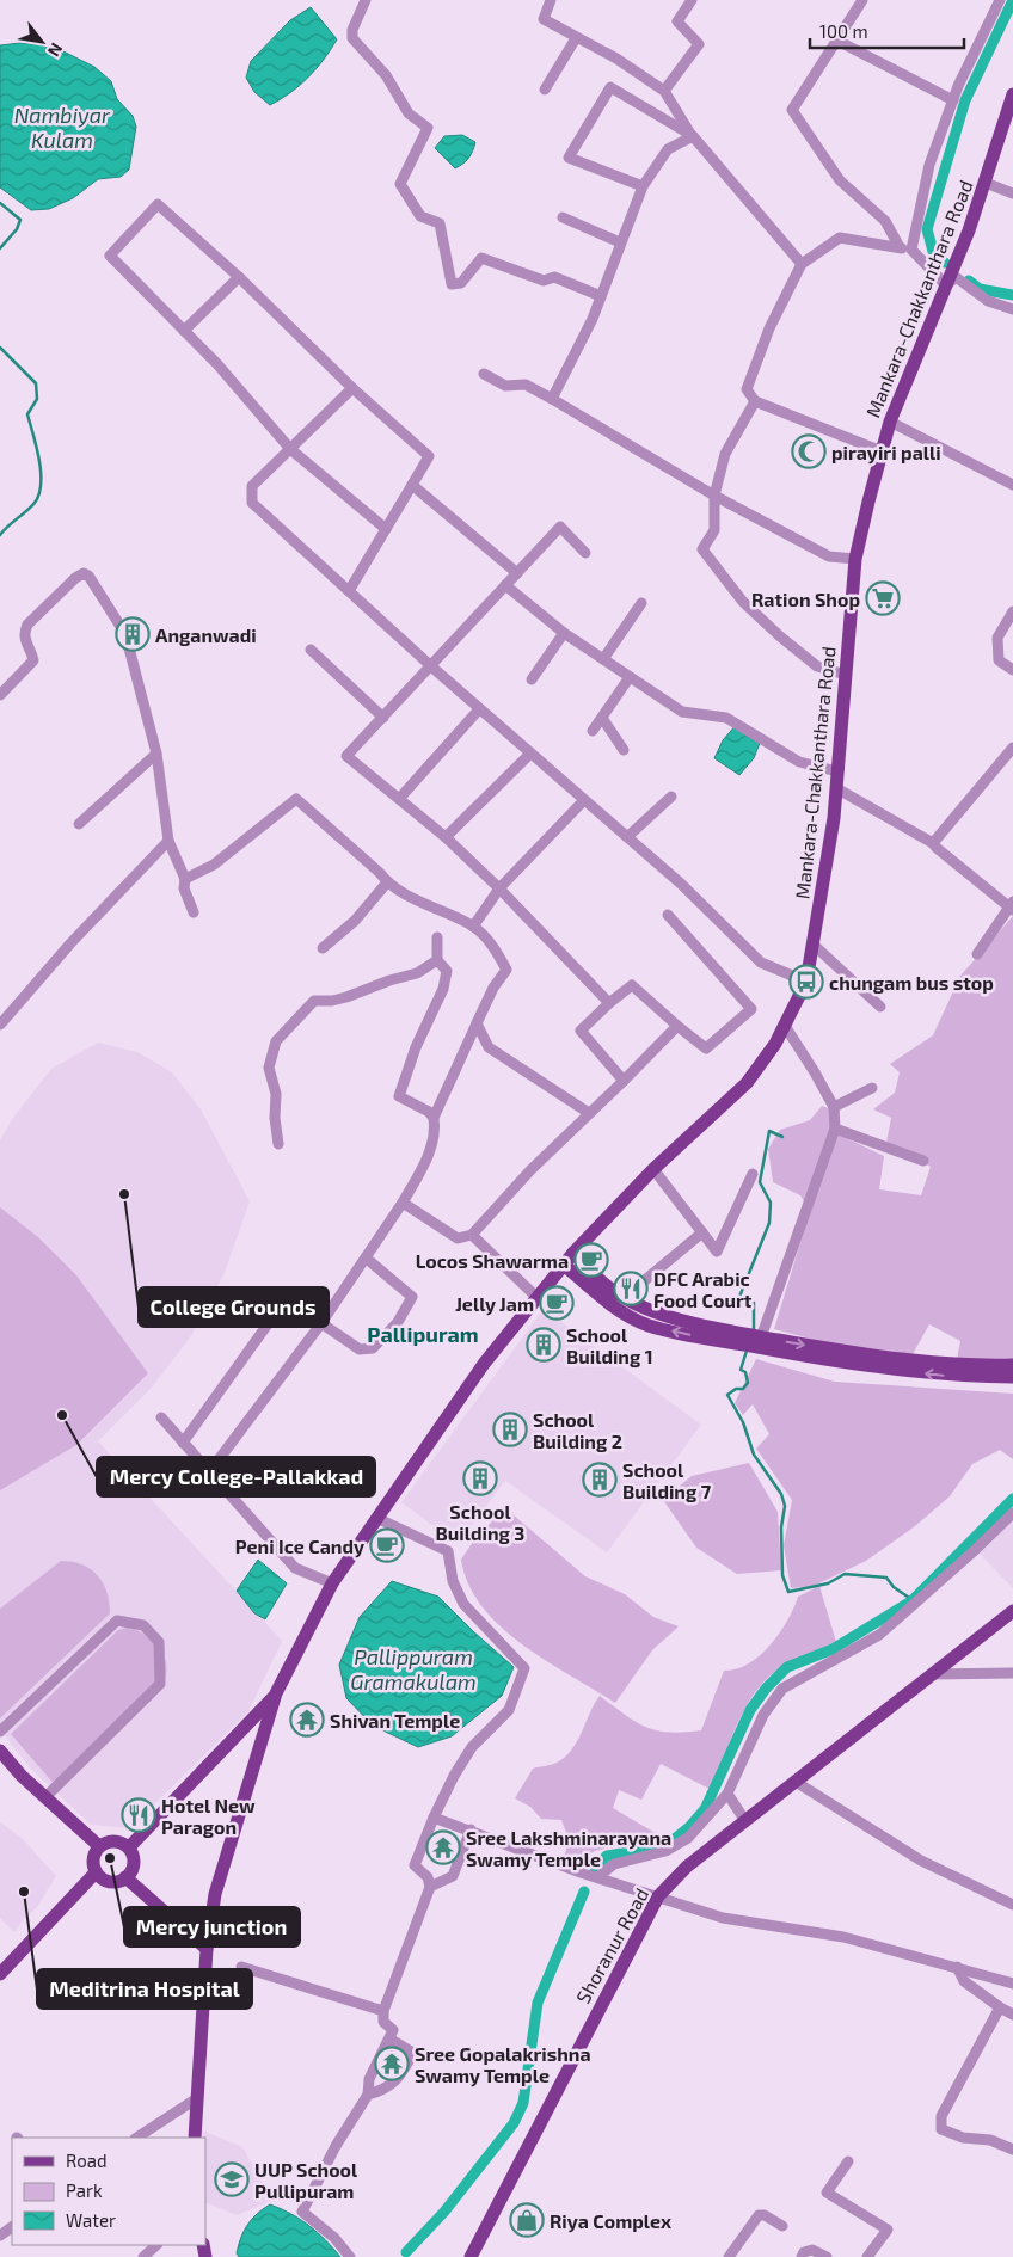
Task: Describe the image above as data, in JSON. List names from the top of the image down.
{
  "streets": {
    "main road": ["Mankara-Chakkanthara Road", "Shoranur Road"]
  },
  "districts": ["Pallipuram"],
  "water": ["Nambiyar Kulam", "Pallippuram Gramakulam"],
  "places": {
    "mosque": ["pirayiri palli"],
    "supermarket": ["Ration Shop"],
    "building": [
      "Anganwadi",
      "School Building 1",
      "School Building 2",
      "School Building 3",
      "School Building 7"
    ],
    "bus stop": ["chungam bus stop"],
    "other": [
      "College Grounds",
      "Mercy College-Pallakkad",
      "Mercy junction",
      "Meditrina Hospital"
    ],
    "cafe": ["Locos Shawarma", "Jelly Jam", "Peni Ice Candy"],
    "restaurant": ["DFC Arabic Food Court", "Hotel New Paragon"],
    "temple": ["Shivan Temple", "Sree Lakshminarayana Swamy Temple", "Sree Gopalakrishna Swamy Temple"],
    "school or university": ["UUP School Pullipuram"],
    "shop": ["Riya Complex"]
  },
  "legend": ["Road", "Park", "Water"],
  "scale_bar": "100 m",
  "north": "bottom right"
}
